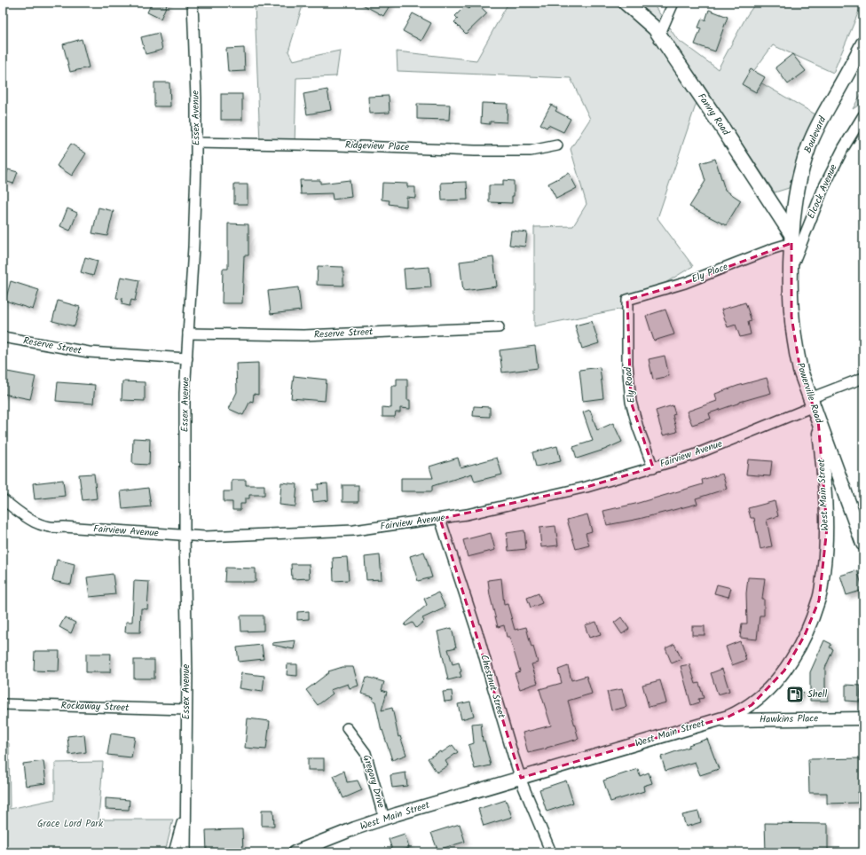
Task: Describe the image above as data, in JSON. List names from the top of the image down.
{
  "streets": {
    "main road": ["Fanny Road", "Boulevard", "Powerville Road"],
    "street": [
      "Essex Avenue",
      "Ridgeview Place",
      "Elcock Avenue",
      "Ely Place",
      "Reserve Street",
      "Ely Road",
      "Fairview Avenue",
      "West Main Street",
      "Chestnut Street",
      "Rockaway Street",
      "Hawkins Place",
      "Gregory Drive"
    ]
  },
  "crossings": [
    ["Fanny Road", "Boulevard"],
    ["Fanny Road", "Ely Place"],
    ["Fanny Road", "Powerville Road"],
    ["Essex Avenue", "Ridgeview Place"],
    ["Essex Avenue", "Reserve Street"],
    ["Essex Avenue", "Fairview Avenue"],
    ["Essex Avenue", "Rockaway Street"],
    ["Boulevard", "Ely Place"],
    ["Boulevard", "Powerville Road"],
    ["Elcock Avenue", "Powerville Road"],
    ["Ely Place", "Ely Road"],
    ["Ely Place", "Powerville Road"],
    ["Ely Road", "Fairview Avenue"],
    ["Powerville Road", "Fairview Avenue"],
    ["Powerville Road", "West Main Street"],
    ["Fairview Avenue", "Chestnut Street"],
    ["West Main Street", "Chestnut Street"],
    ["West Main Street", "Hawkins Place"],
    ["West Main Street", "Gregory Drive"]
  ],
  "parks": ["Grace Lord Park"],
  "places": {
    "fuel station": ["Shell"]
  }
}
